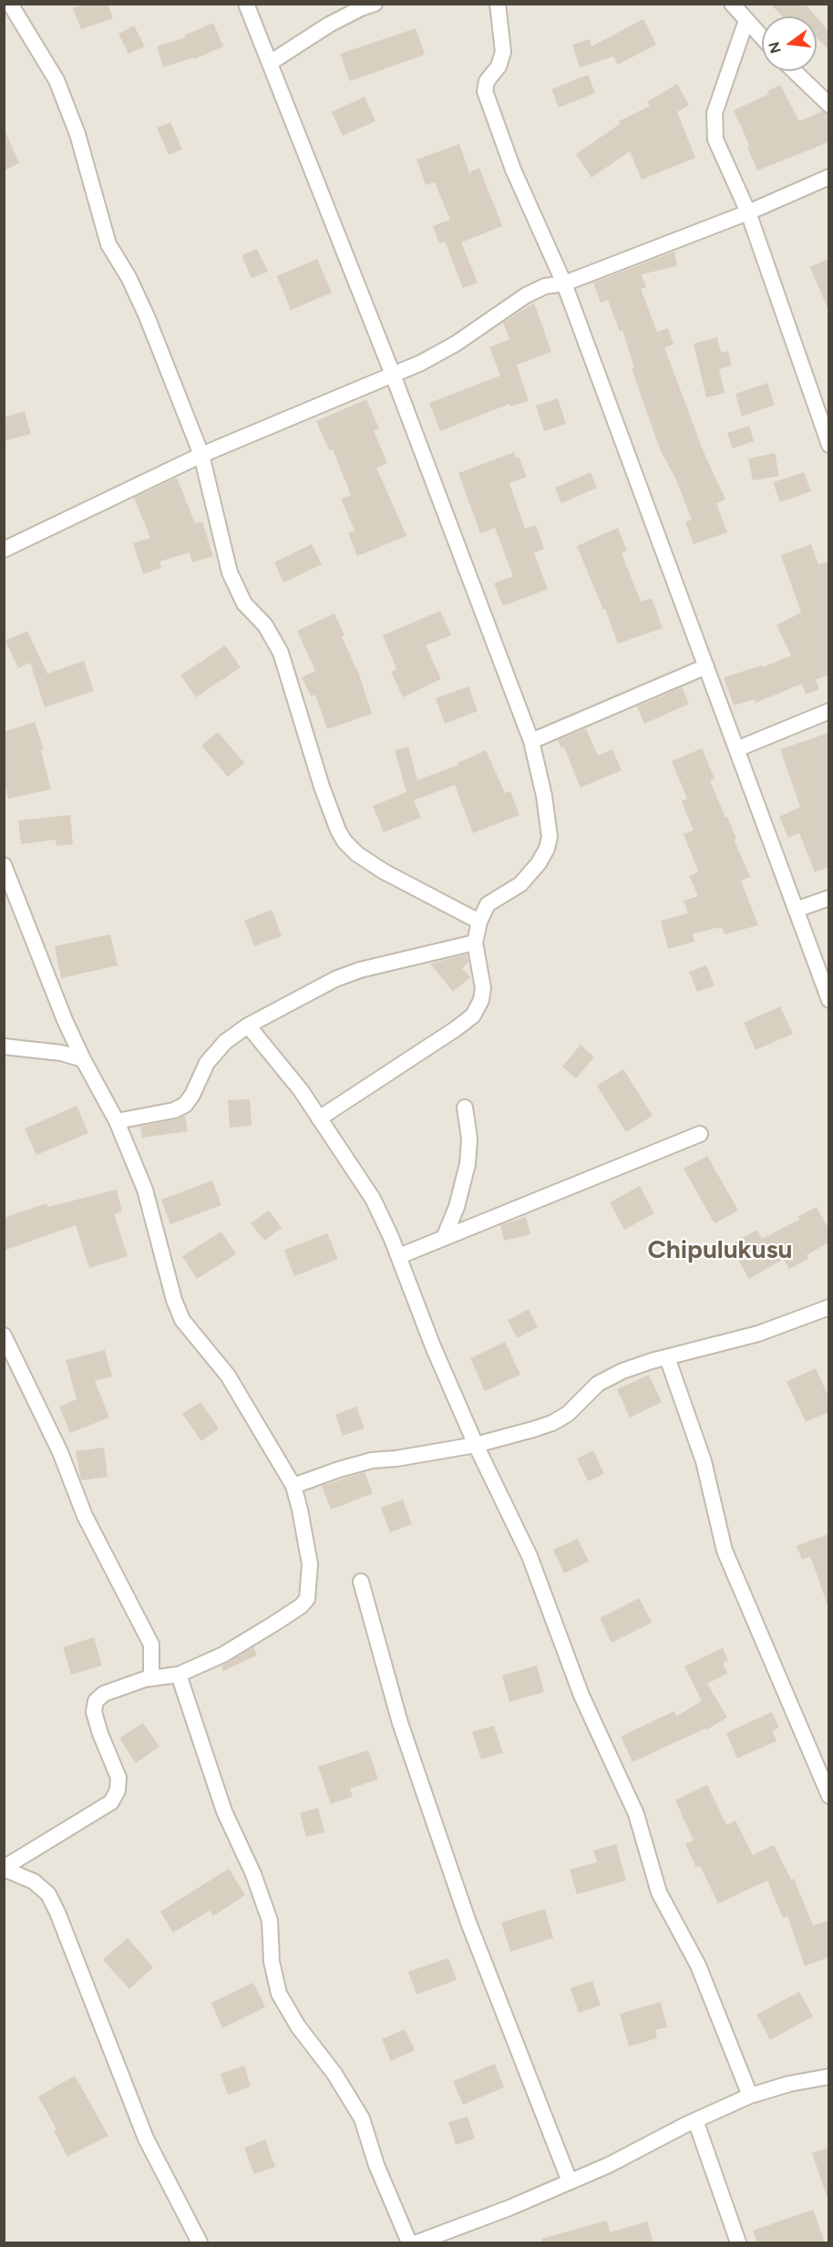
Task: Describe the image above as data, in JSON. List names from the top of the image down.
{
  "districts": ["Chipulukusu"],
  "north": "left"
}
